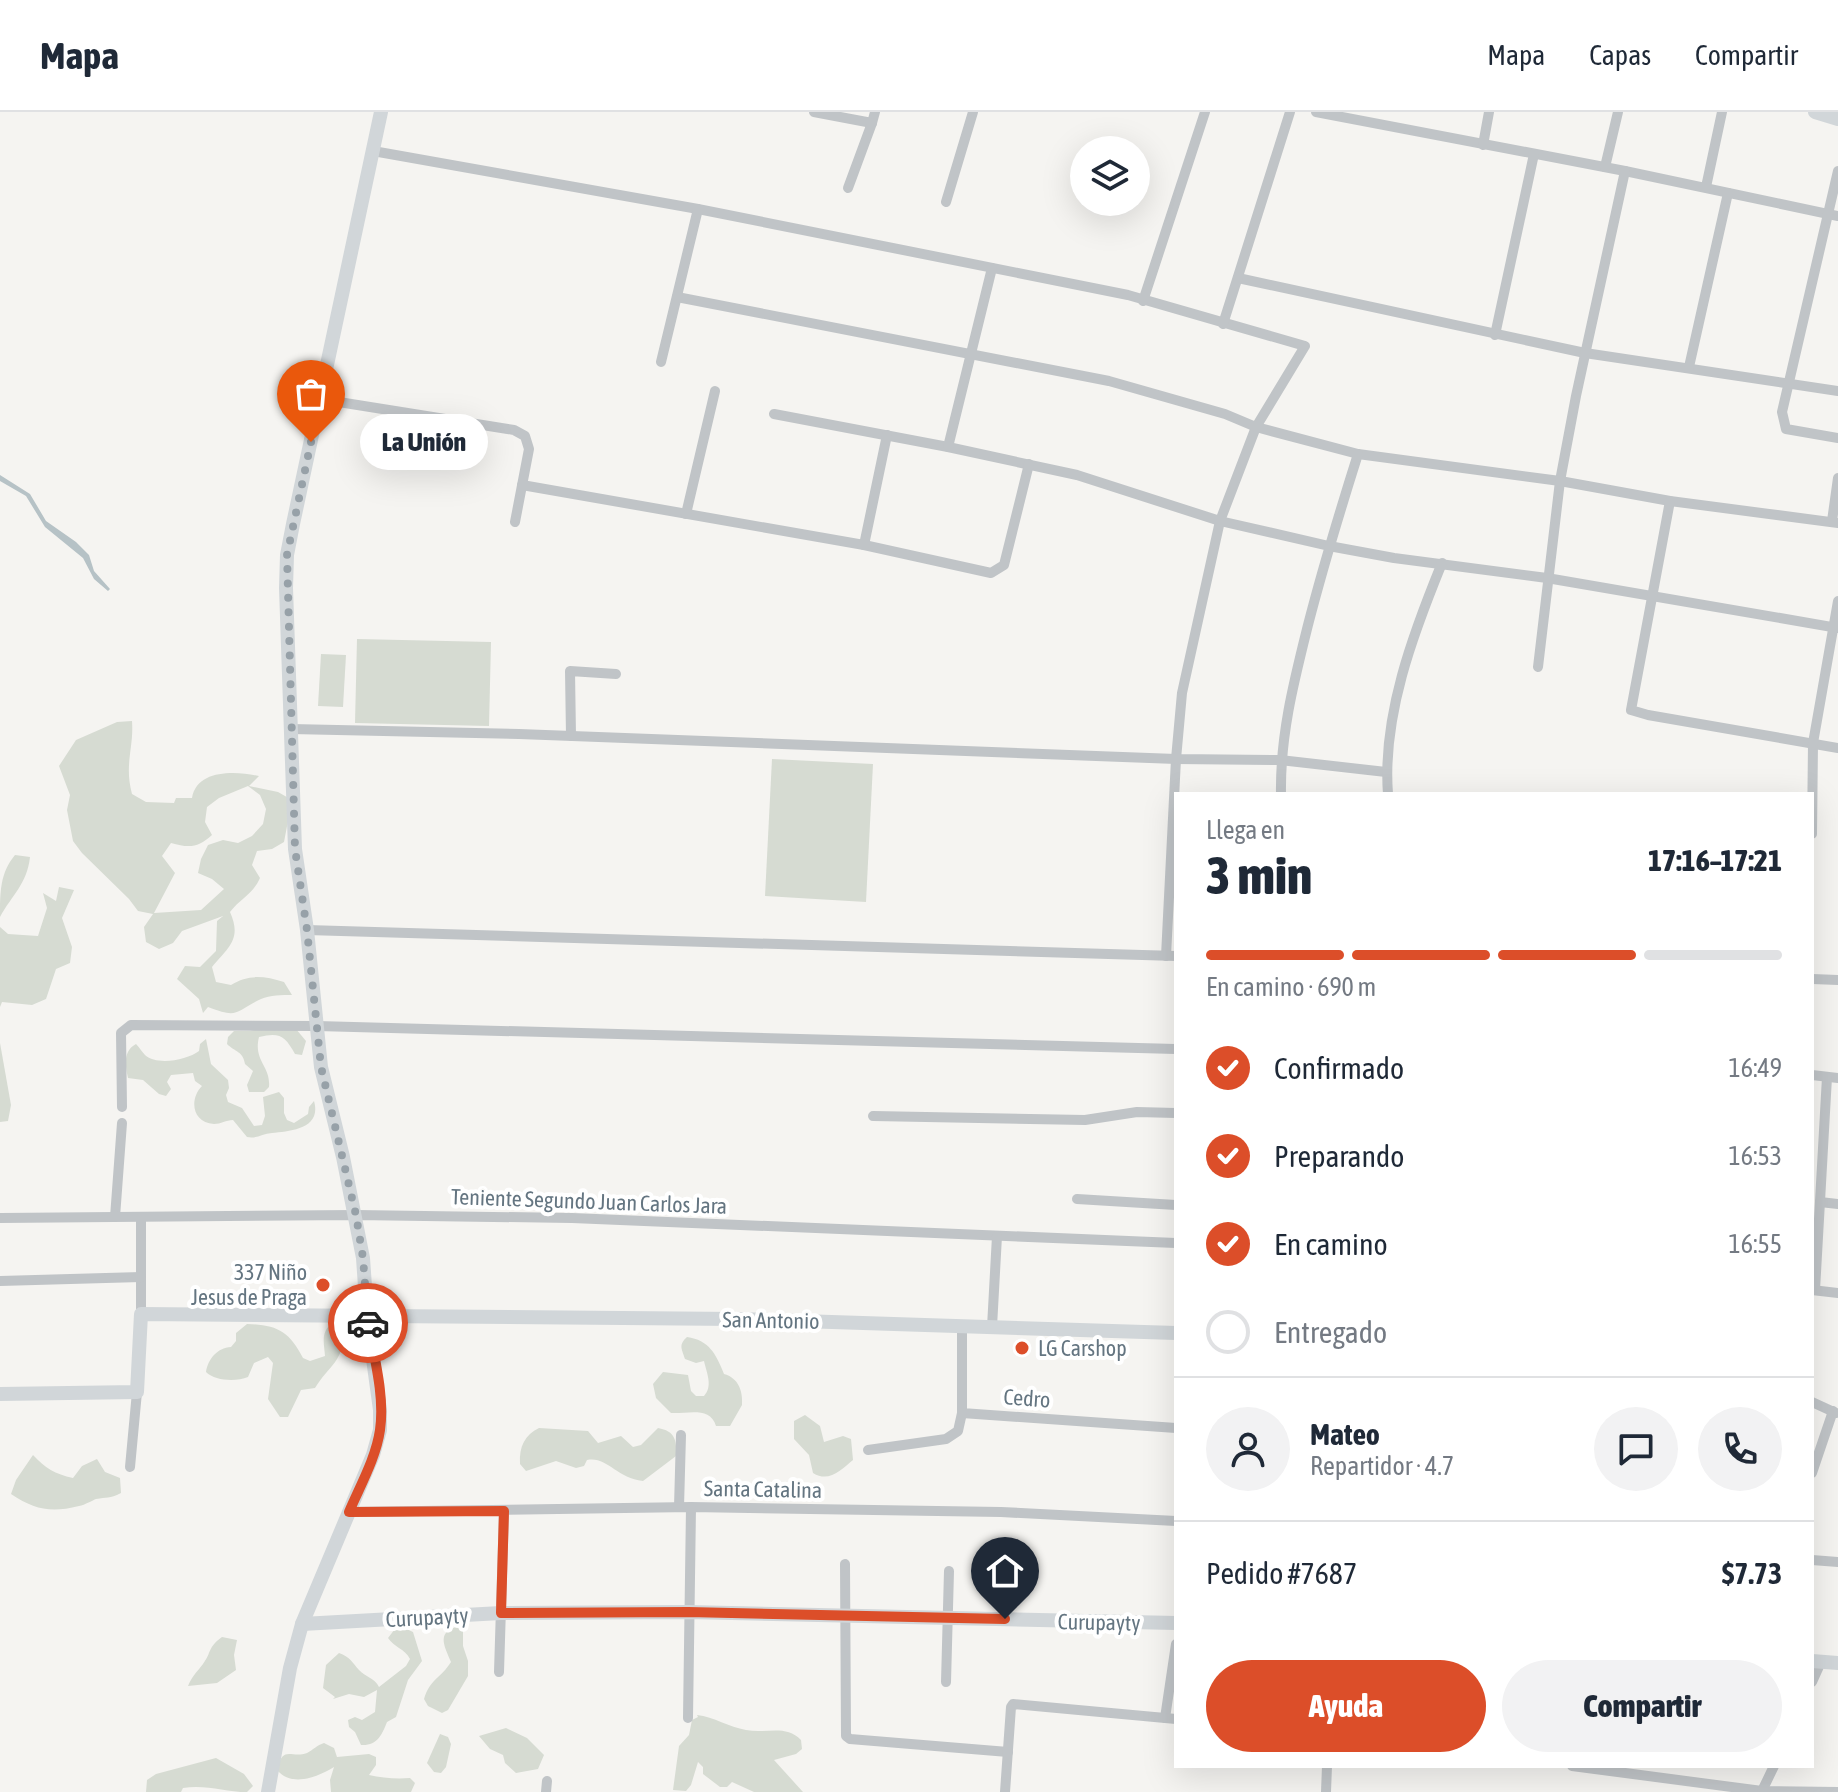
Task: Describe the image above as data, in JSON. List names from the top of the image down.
{
  "streets": {
    "street": [
      "Teniente Segundo Juan Carlos Jara",
      "San Antonio",
      "Cedro",
      "Santa Catalina",
      "Curupayty"
    ]
  },
  "places": ["La Unión", "337 Niño Jesus de Praga", "LG Carshop"],
  "page": {
    "header": "Mapa",
    "nav": ["Mapa", "Capas", "Compartir"],
    "bubble": "La Unión",
    "heading": ["3 min", "Llega en", "17:16–17:21"],
    "panel": [
      "Mateo",
      "Repartidor · 4.7",
      "Pedido #7687",
      "$7.73"
    ],
    "bar": "En camino · 690 m",
    "list": [
      ["Confirmado", "16:49"],
      ["Preparando", "16:53"],
      ["En camino", "16:55"],
      "Entregado"
    ],
    "buttons": ["Ayuda", "Compartir"]
  }
}
